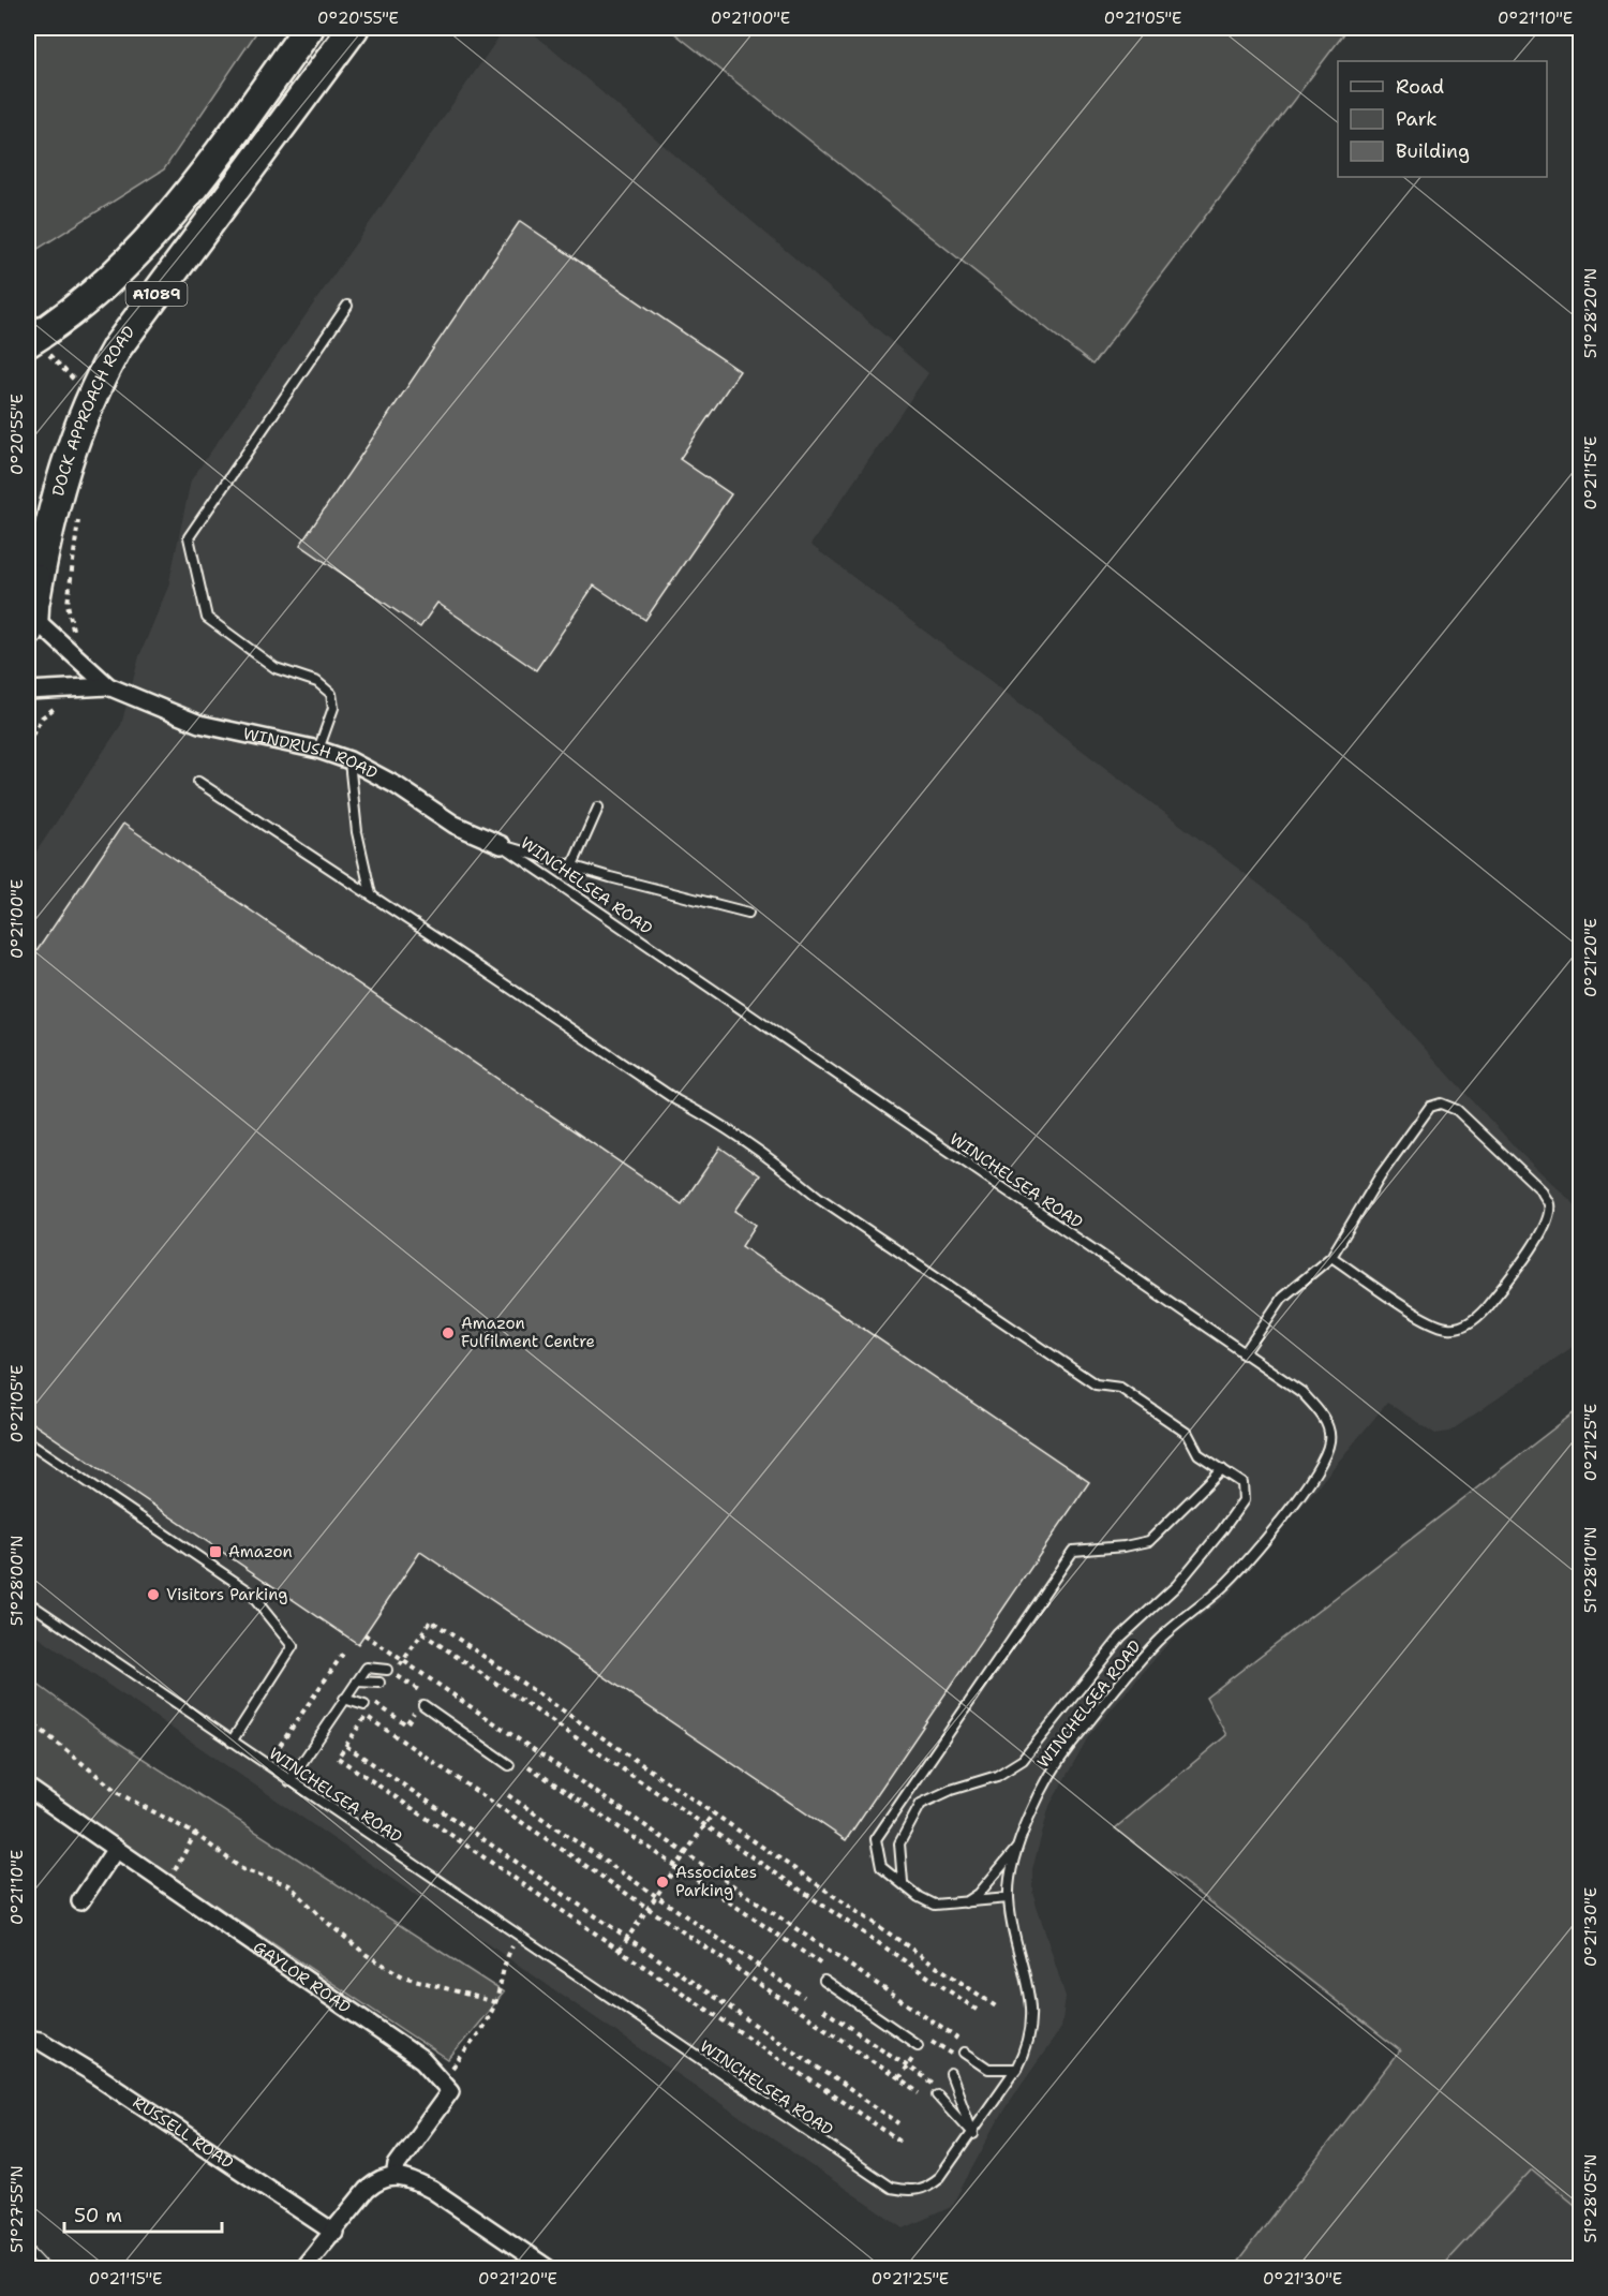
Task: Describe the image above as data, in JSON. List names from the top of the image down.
{
  "streets": {
    "highway": ["A1089", "DOCK APPROACH ROAD"],
    "street": ["WINDRUSH ROAD", "GAYLOR ROAD", "RUSSELL ROAD"],
    "lane": ["WINCHELSEA ROAD"]
  },
  "crossings": [
    ["DOCK APPROACH ROAD", "WINDRUSH ROAD"],
    ["WINDRUSH ROAD", "WINCHELSEA ROAD"]
  ],
  "places": {
    "other": ["Amazon Fulfilment Centre", "Visitors Parking", "Associates Parking"],
    "transit": ["Amazon"]
  },
  "legend": ["Road", "Park", "Building"],
  "scale_bar": "50 m",
  "coordinates": [
    "0°20'55\"E",
    "0°21'00\"E",
    "0°21'05\"E",
    "0°21'10\"E",
    "51°28'20\"N",
    "0°21'15\"E",
    "0°21'20\"E",
    "0°21'25\"E",
    "51°28'10\"N",
    "51°28'00\"N",
    "0°21'30\"E",
    "51°28'05\"N",
    "51°27'55\"N"
  ]
}
